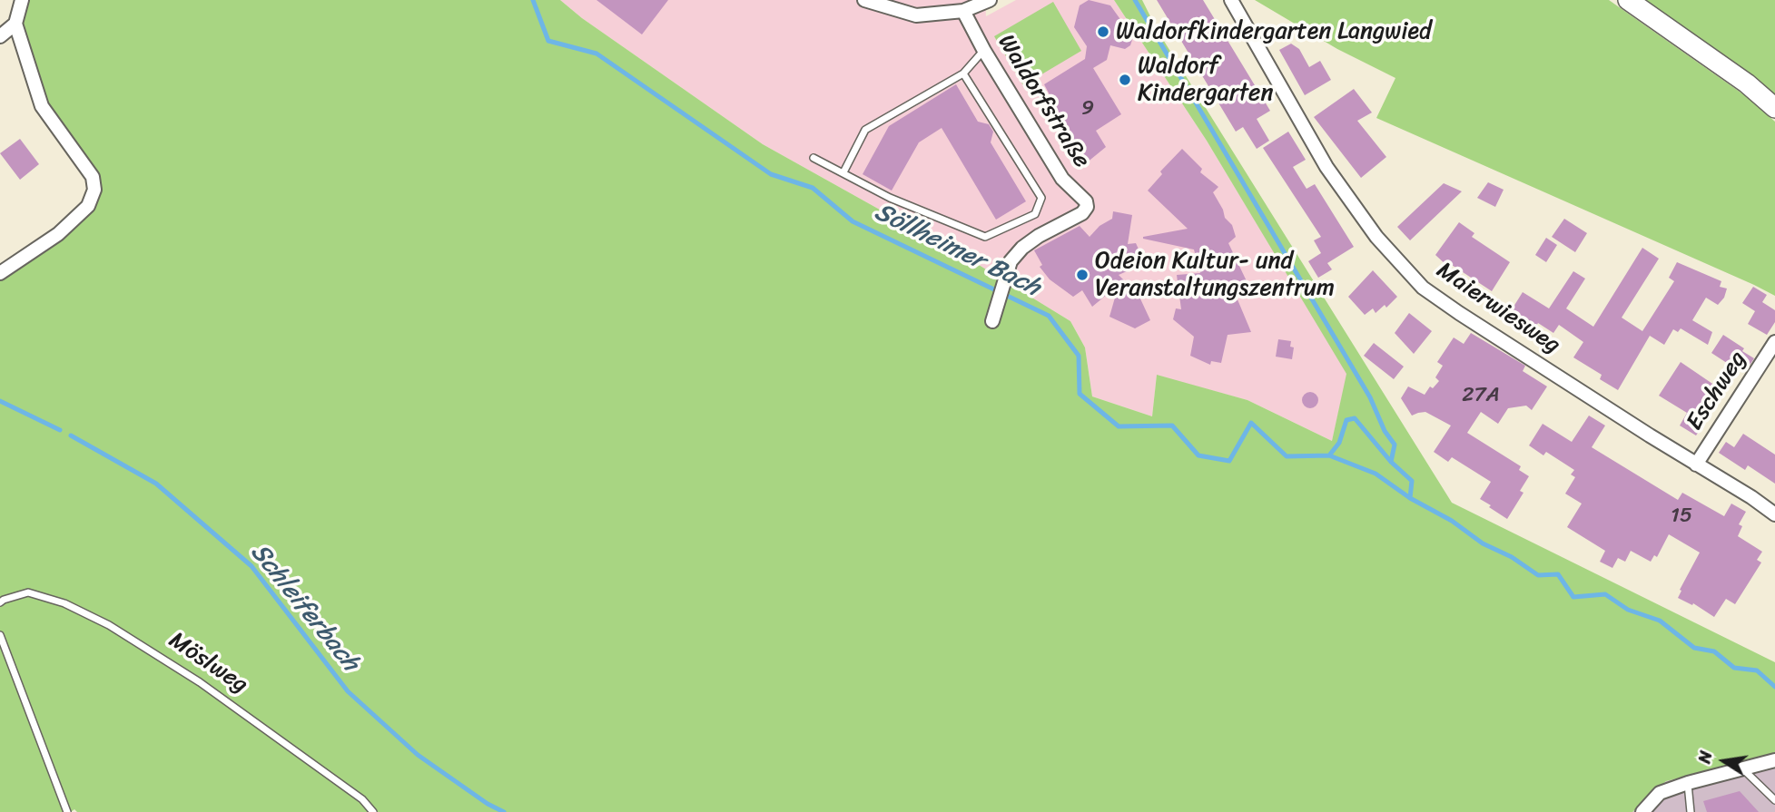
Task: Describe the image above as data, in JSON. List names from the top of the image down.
{
  "streets": {
    "street": ["Waldorfstraße", "Maierwiesweg", "Eschweg"],
    "lane": ["Möslweg"]
  },
  "crossings": [
    ["Maierwiesweg", "Eschweg"]
  ],
  "water": ["Söllheimer Bach", "Schleiferbach"],
  "places": ["Waldorfkindergarten Langwied", "Waldorf Kindergarten", "Odeion Kultur- und Veranstaltungszentrum"],
  "house_numbers": ["9", "27A", "15"],
  "north": "left"
}
